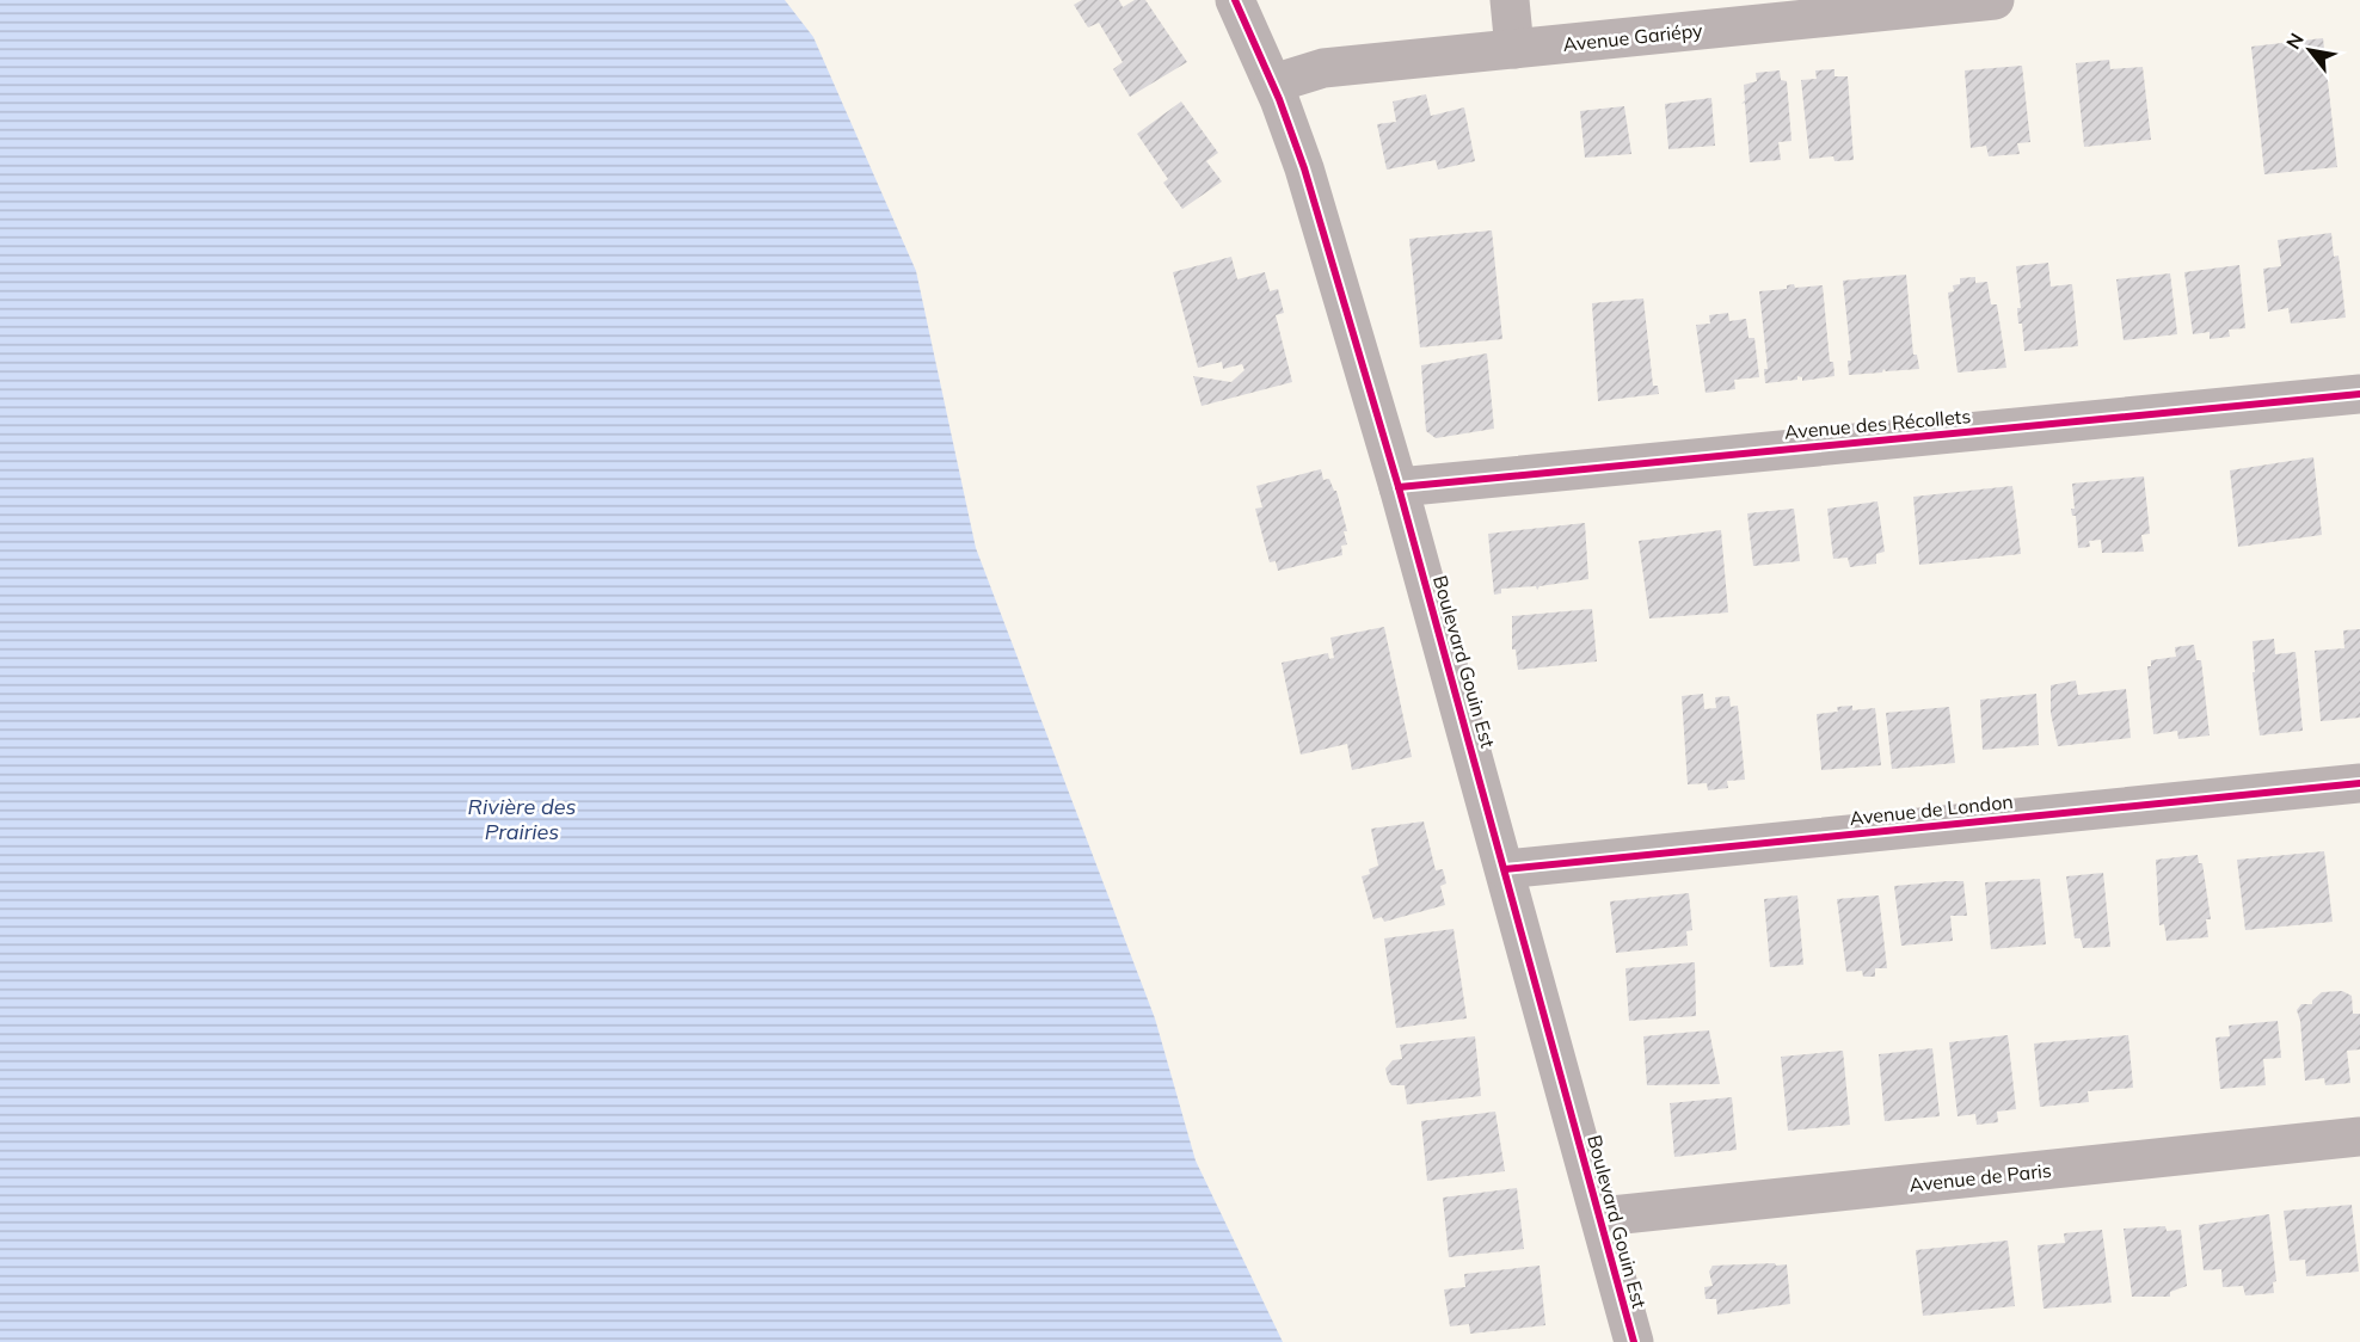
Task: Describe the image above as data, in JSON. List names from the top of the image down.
{
  "streets": {
    "street": [
      "Avenue Gariépy",
      "Avenue des Récollets",
      "Boulevard Gouin Est",
      "Avenue de London",
      "Avenue de Paris"
    ]
  },
  "crossings": [
    ["Avenue Gariépy", "Boulevard Gouin Est"],
    ["Avenue des Récollets", "Boulevard Gouin Est"],
    ["Boulevard Gouin Est", "Avenue de London"],
    ["Boulevard Gouin Est", "Avenue de Paris"]
  ],
  "water": ["Rivière des Prairies"],
  "north": "top left"
}
